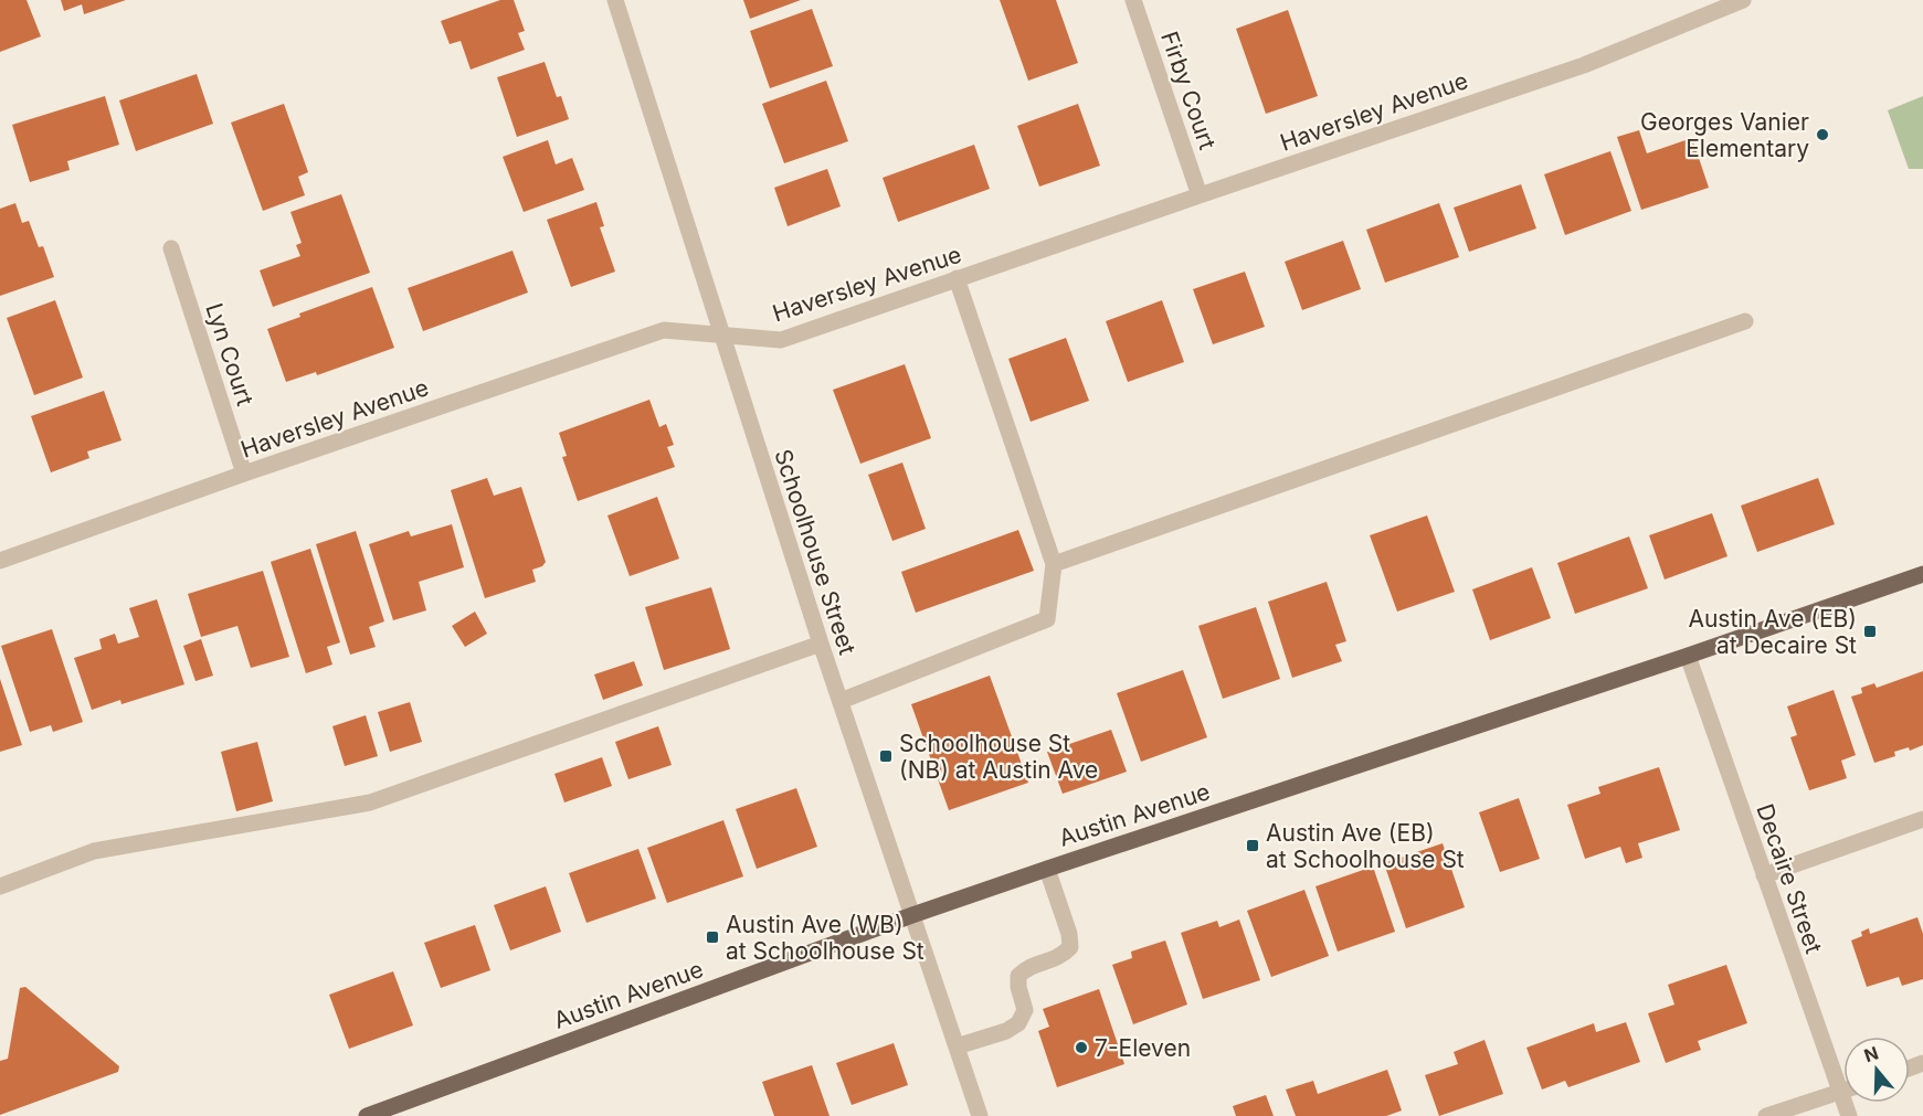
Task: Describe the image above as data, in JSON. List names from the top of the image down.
{
  "streets": {
    "main road": ["Austin Avenue"],
    "street": [
      "Firby Court",
      "Haversley Avenue",
      "Lyn Court",
      "Schoolhouse Street",
      "Decaire Street"
    ]
  },
  "crossings": [
    ["Firby Court", "Haversley Avenue"],
    ["Haversley Avenue", "Lyn Court"],
    ["Haversley Avenue", "Schoolhouse Street"],
    ["Schoolhouse Street", "Austin Avenue"],
    ["Austin Avenue", "Decaire Street"]
  ],
  "places": {
    "other": ["Georges Vanier Elementary", "7-Eleven"],
    "transit": [
      "Austin Ave (EB) at Decaire St",
      "Schoolhouse St (NB) at Austin Ave",
      "Austin Ave (EB) at Schoolhouse St",
      "Austin Ave (WB) at Schoolhouse St"
    ]
  },
  "north": "top"
}
